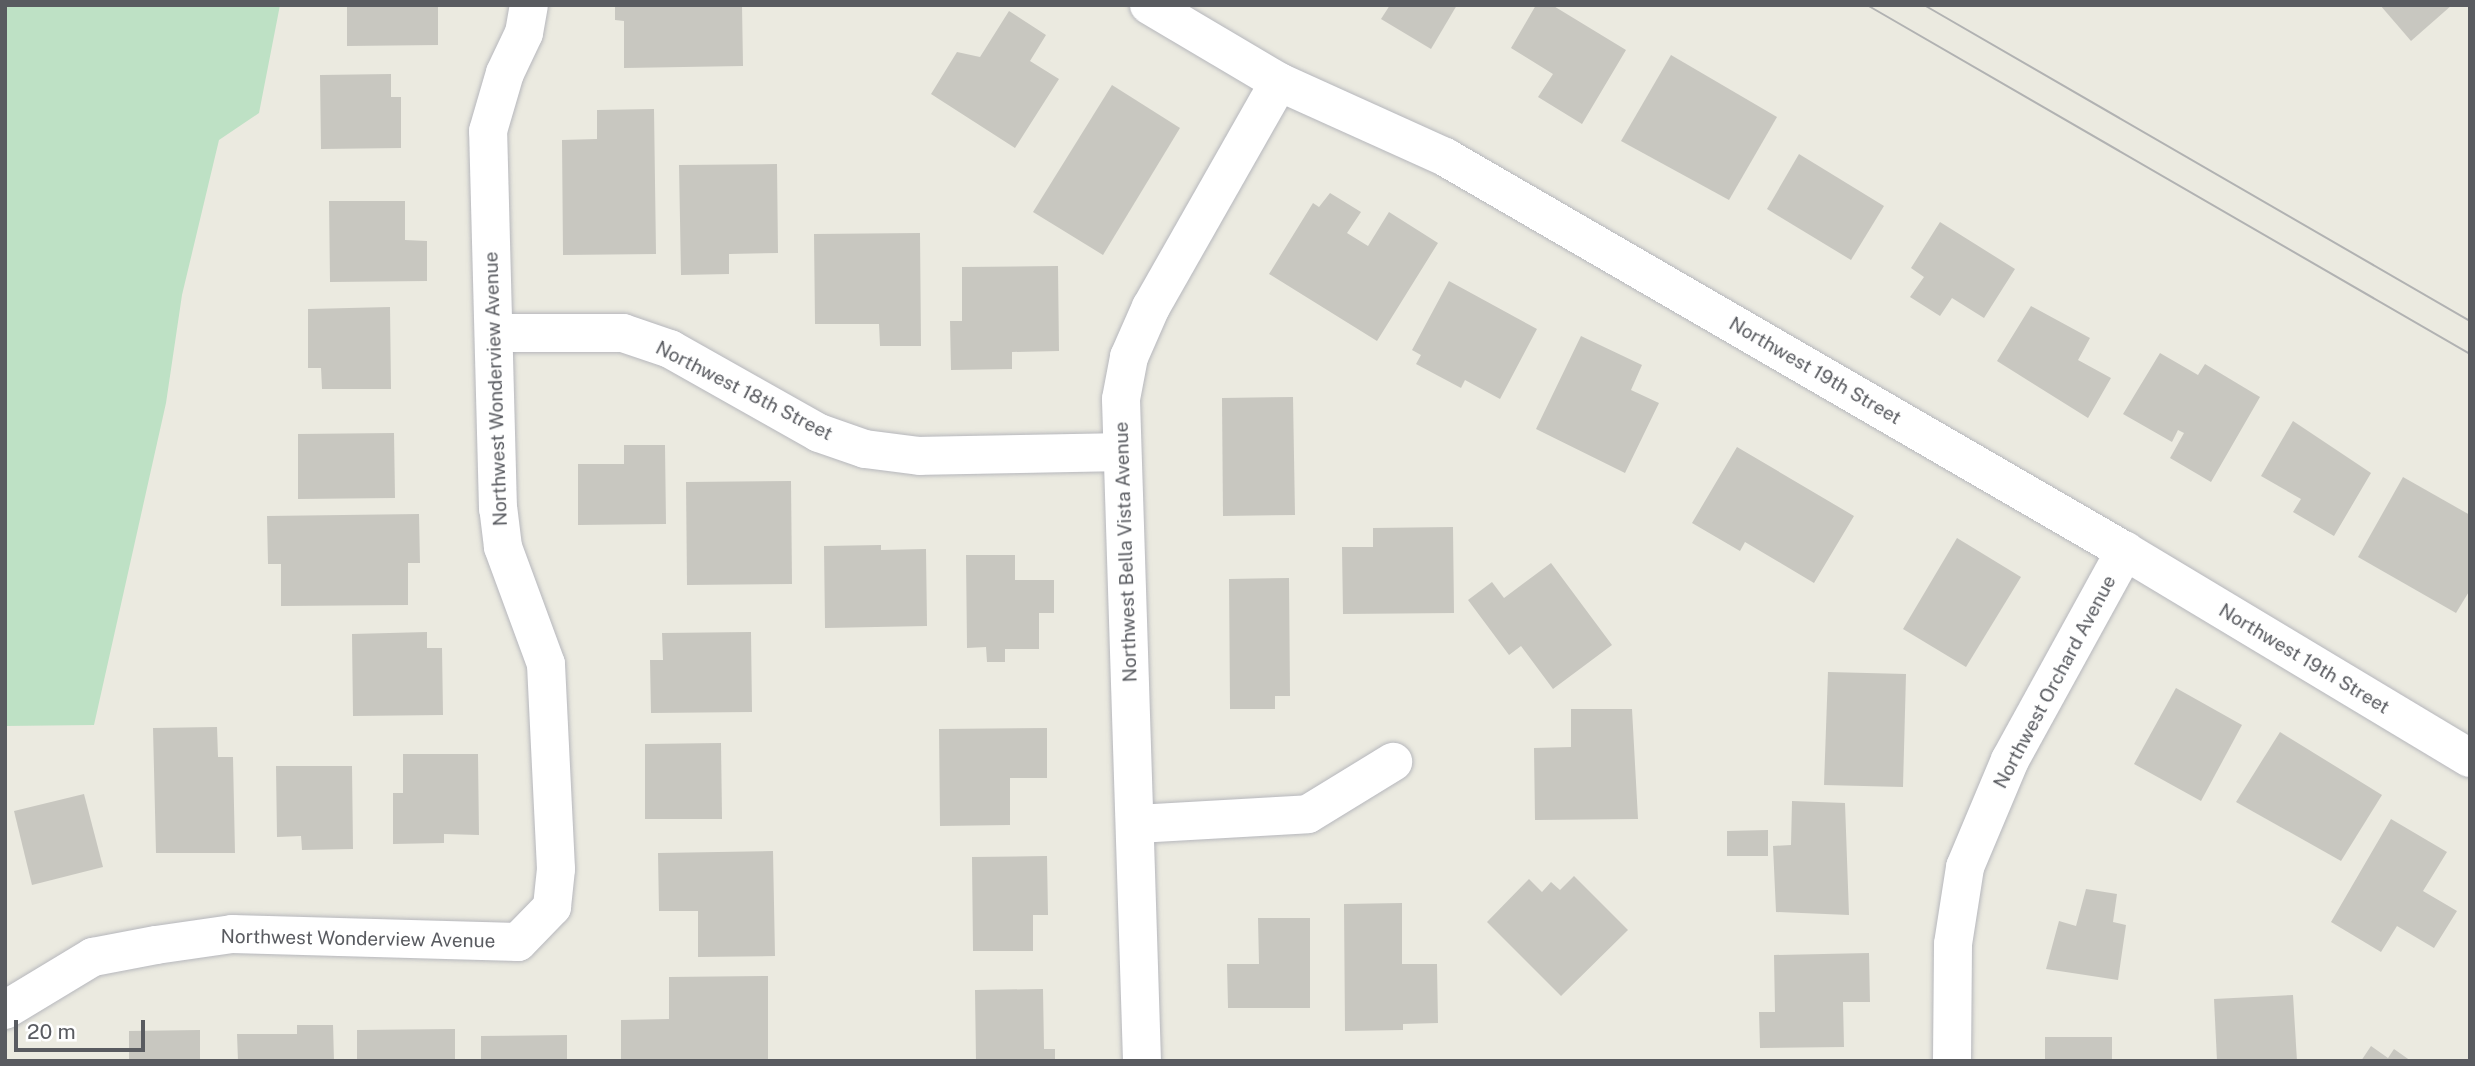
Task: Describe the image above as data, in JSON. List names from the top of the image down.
{
  "streets": {
    "street": [
      "Northwest 19th Street",
      "Northwest Wonderview Avenue",
      "Northwest 18th Street",
      "Northwest Bella Vista Avenue",
      "Northwest Orchard Avenue"
    ]
  },
  "crossings": [
    ["Northwest 19th Street", "Northwest Bella Vista Avenue"],
    ["Northwest 19th Street", "Northwest Orchard Avenue"],
    ["Northwest Wonderview Avenue", "Northwest 18th Street"],
    ["Northwest 18th Street", "Northwest Bella Vista Avenue"]
  ],
  "scale_bar": "20 m"
}
